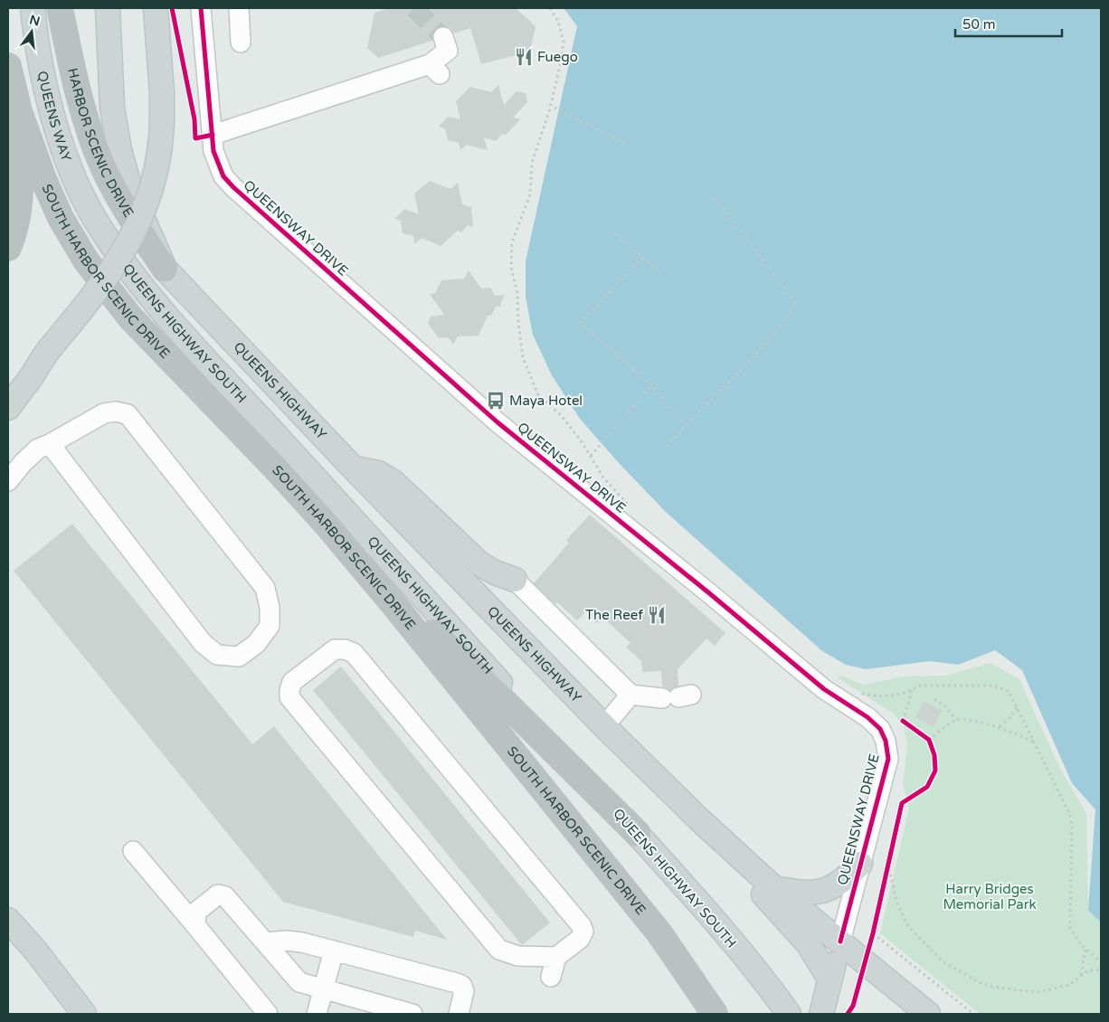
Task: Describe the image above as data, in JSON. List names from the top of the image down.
{
  "streets": {
    "highway": ["HARBOR SCENIC DRIVE", "SOUTH HARBOR SCENIC DRIVE"],
    "main road": ["QUEENS WAY", "QUEENS HIGHWAY SOUTH", "QUEENS HIGHWAY"],
    "street": ["QUEENSWAY DRIVE"]
  },
  "crossings": [
    ["QUEENS WAY", "QUEENS HIGHWAY SOUTH"],
    ["HARBOR SCENIC DRIVE", "QUEENS HIGHWAY"],
    ["QUEENSWAY DRIVE", "QUEENS HIGHWAY"]
  ],
  "parks": ["Harry Bridges Memorial Park"],
  "places": {
    "restaurant": ["Fuego", "The Reef"],
    "bus stop": ["Maya Hotel"]
  },
  "scale_bar": "50 m",
  "north": "top"
}
